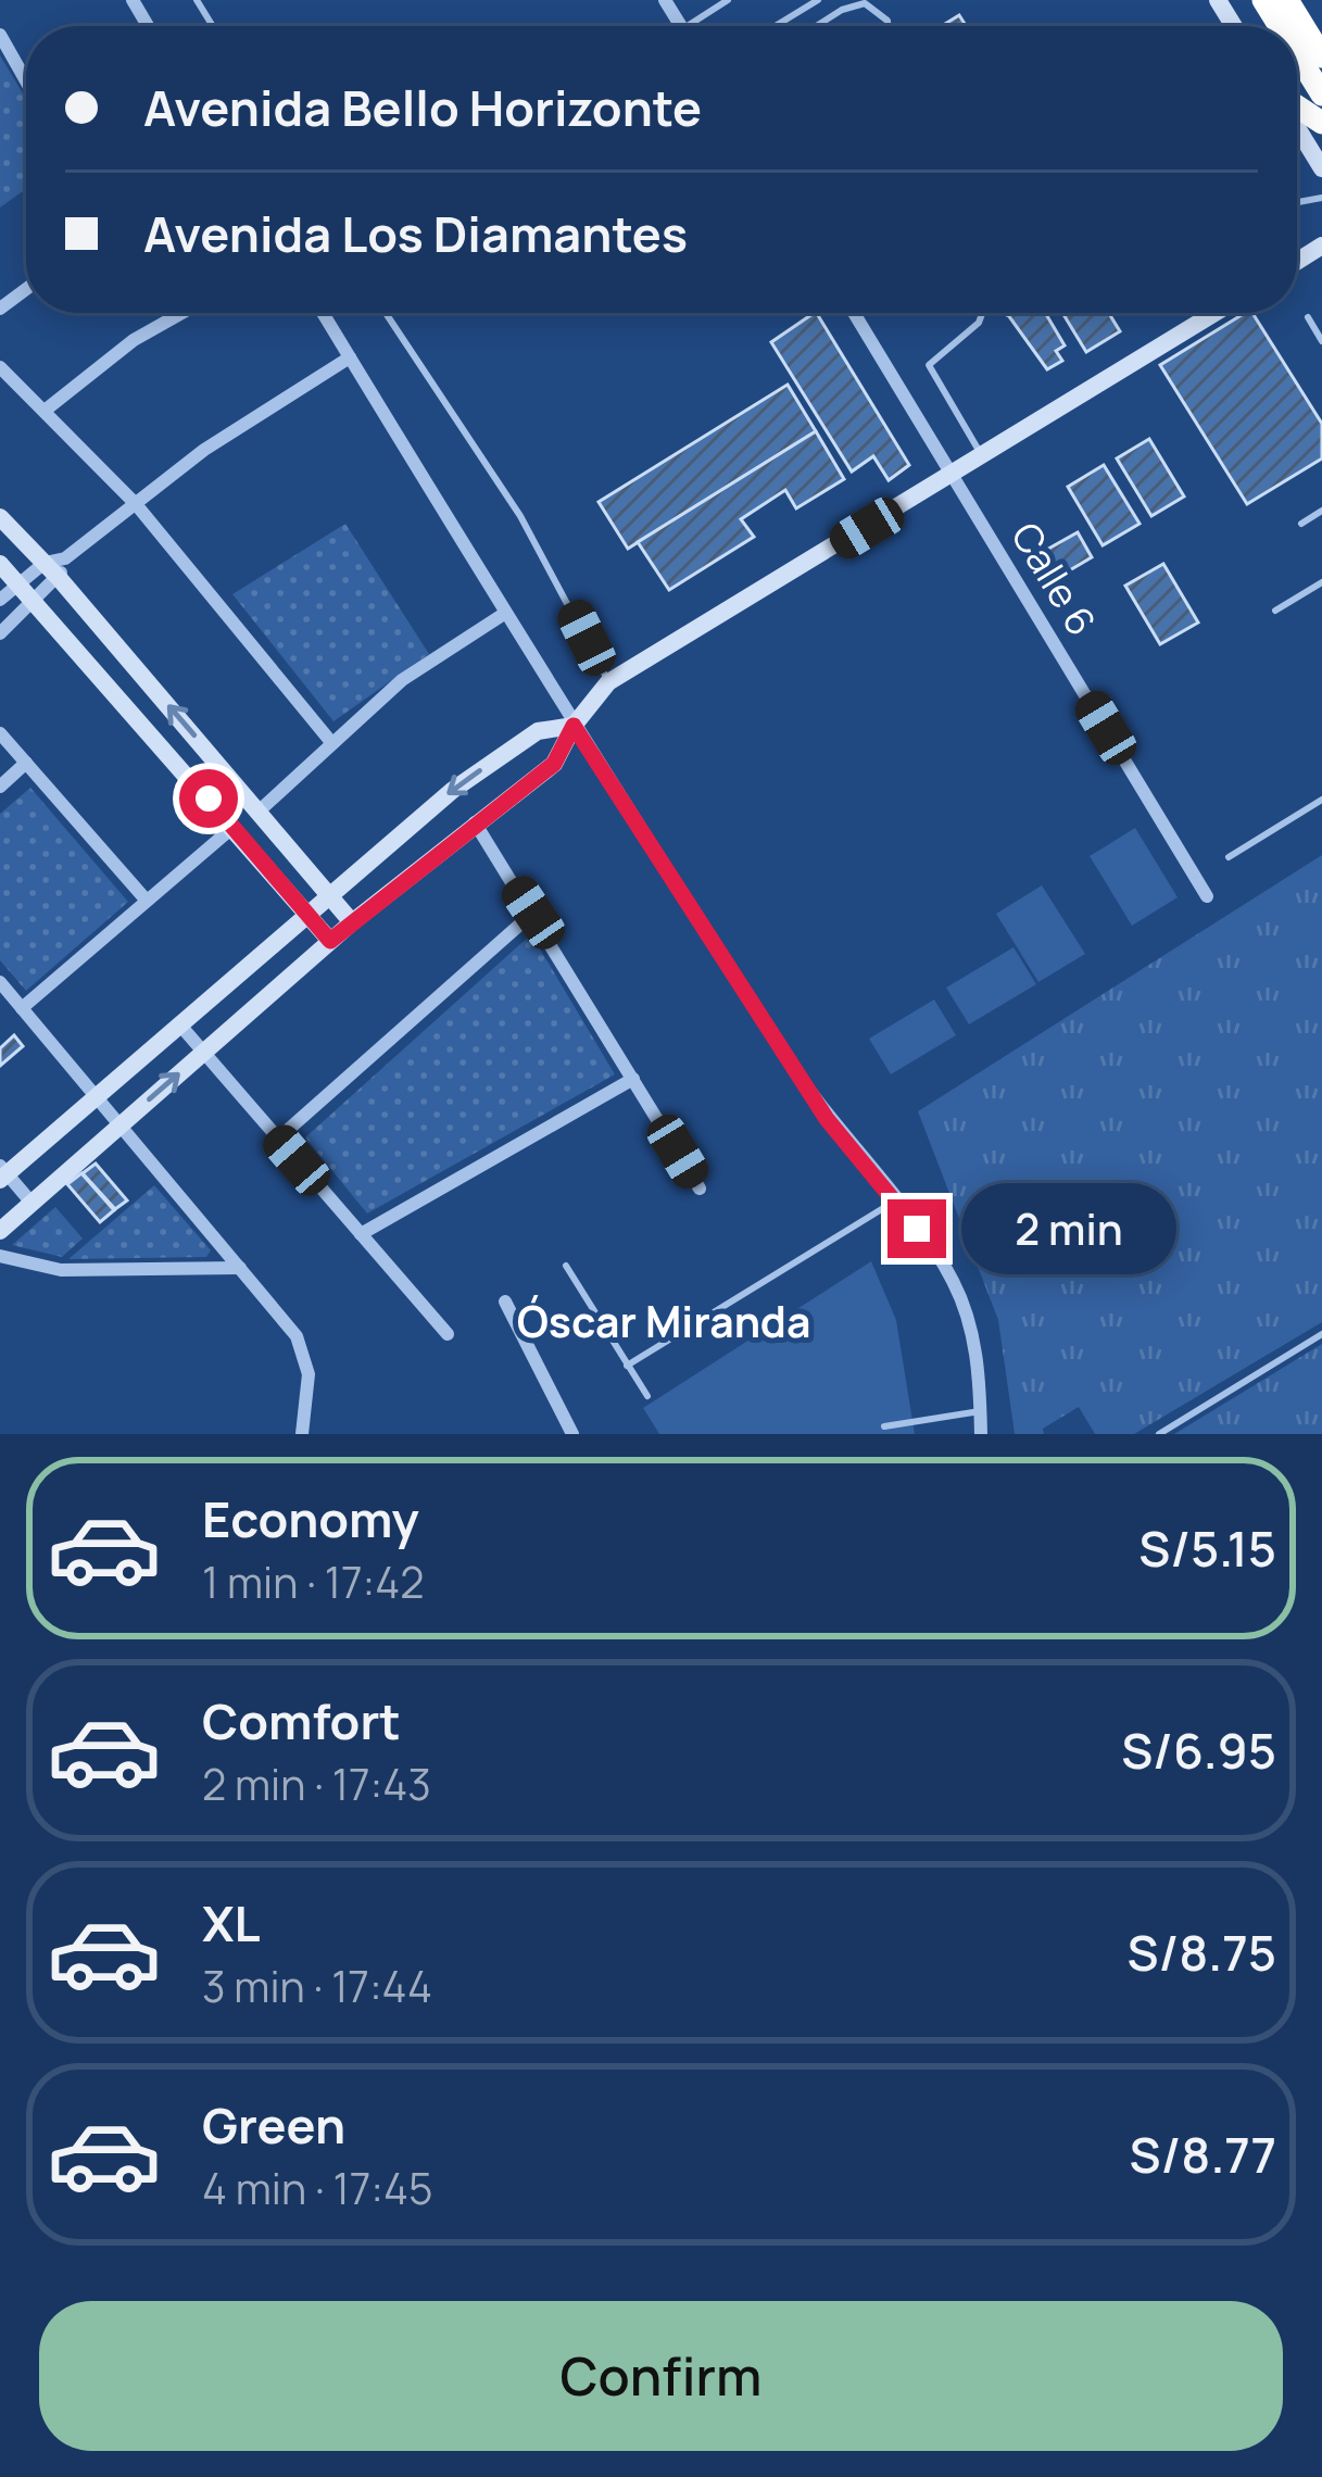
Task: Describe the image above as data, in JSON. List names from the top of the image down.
{
  "streets": {
    "street": ["Calle 6"]
  },
  "districts": ["Óscar Miranda"],
  "page": {
    "banner": ["Avenida Bello Horizonte", "Avenida Los Diamantes"],
    "bubble": "2 min",
    "list": [
      {
        "name": "Economy",
        "note": "1 min · 17:42",
        "value": "S/5.15"
      },
      {
        "name": "Comfort",
        "note": "2 min · 17:43",
        "value": "S/6.95"
      },
      {
        "name": "XL",
        "note": "3 min · 17:44",
        "value": "S/8.75"
      },
      {
        "name": "Green",
        "note": "4 min · 17:45",
        "value": "S/8.77"
      }
    ],
    "buttons": "Confirm"
  }
}
